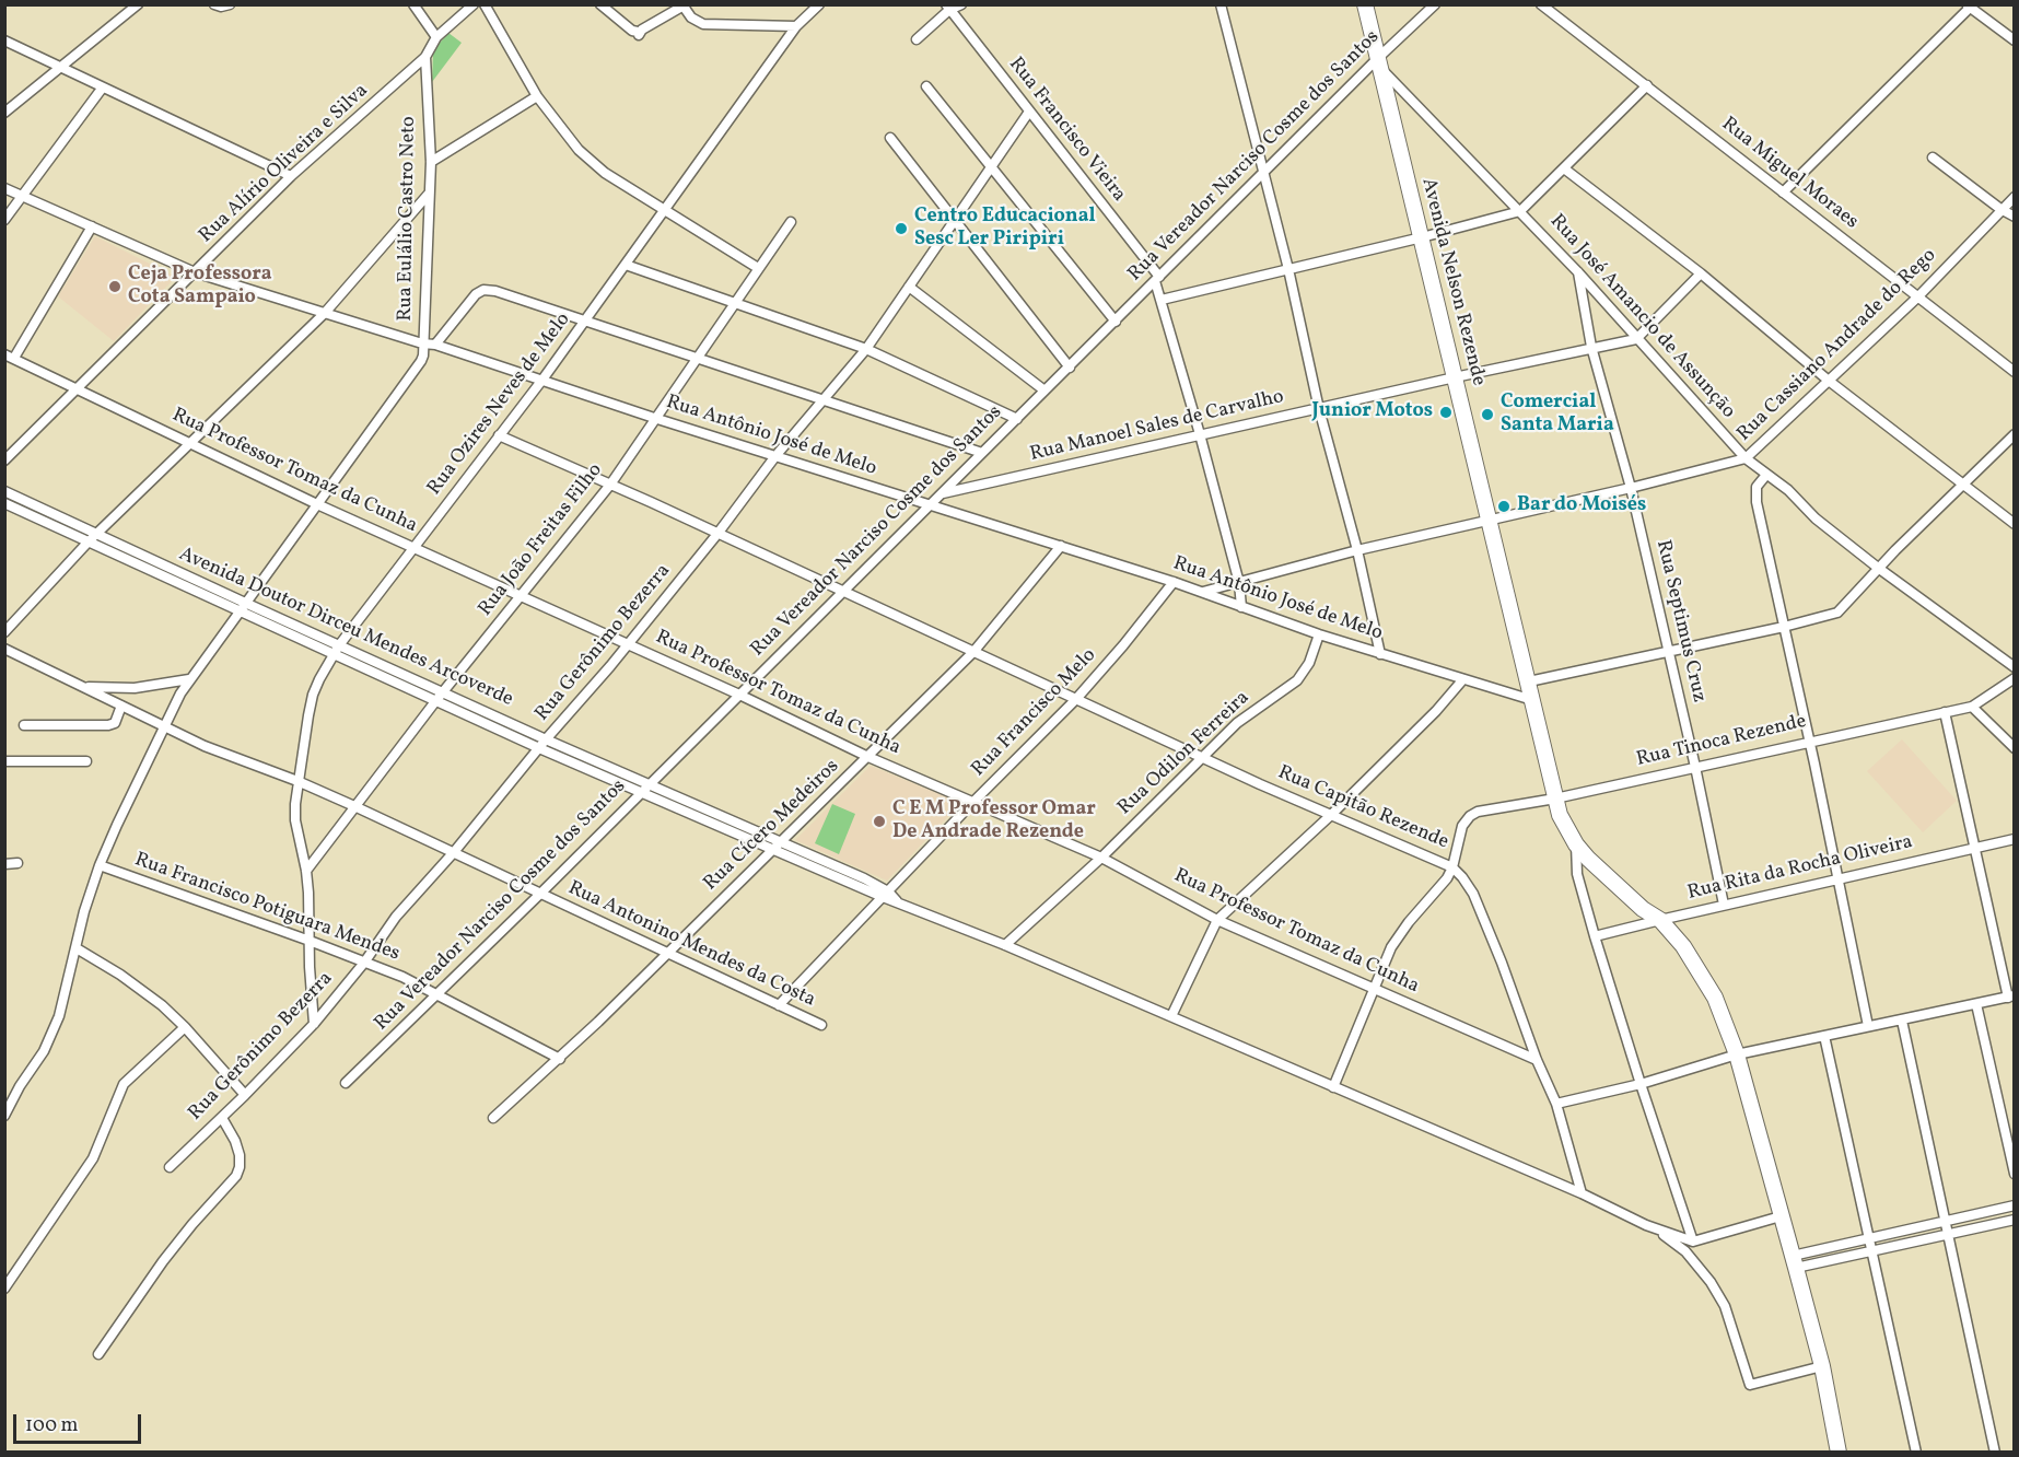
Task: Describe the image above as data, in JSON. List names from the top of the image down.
{
  "streets": {
    "main road": ["Avenida Nelson Rezende"],
    "street": [
      "Rua Francisco Vieira",
      "Rua Vereador Narciso Cosme dos Santos",
      "Rua Alírio Oliveira e Silva",
      "Rua Miguel Moraes",
      "Rua Eulálio Castro Neto",
      "Rua José Amancio de Assunção",
      "Rua Cassiano Andrade do Rego",
      "Rua Ozires Neves de Melo",
      "Rua Manoel Sales de Carvalho",
      "Rua Antônio José de Melo",
      "Rua Professor Tomaz da Cunha",
      "Rua João Freitas Filho",
      "Rua Septimus Cruz",
      "Avenida Doutor Dirceu Mendes Arcoverde",
      "Rua Gerônimo Bezerra",
      "Rua Francisco Melo",
      "Rua Tinoca Rezende",
      "Rua Odilon Ferreira",
      "Rua Capitão Rezende",
      "Rua Cícero Medeiros",
      "Rua Rita da Rocha Oliveira",
      "Rua Francisco Potiguara Mendes",
      "Rua Antonino Mendes da Costa"
    ]
  },
  "crossings": [
    ["Rua Francisco Vieira", "Rua Vereador Narciso Cosme dos Santos"],
    ["Rua Francisco Vieira", "Rua Cassiano Andrade do Rego"],
    ["Rua Francisco Vieira", "Rua Manoel Sales de Carvalho"],
    ["Rua Francisco Vieira", "Rua Antônio José de Melo"],
    ["Rua Francisco Vieira", "Rua Gerônimo Bezerra"],
    ["Rua Vereador Narciso Cosme dos Santos", "Avenida Nelson Rezende"],
    ["Rua Vereador Narciso Cosme dos Santos", "Rua José Amancio de Assunção"],
    ["Rua Vereador Narciso Cosme dos Santos", "Rua Manoel Sales de Carvalho"],
    ["Rua Vereador Narciso Cosme dos Santos", "Rua Antônio José de Melo"],
    ["Rua Vereador Narciso Cosme dos Santos", "Rua Professor Tomaz da Cunha"],
    ["Rua Vereador Narciso Cosme dos Santos", "Avenida Doutor Dirceu Mendes Arcoverde"],
    ["Rua Vereador Narciso Cosme dos Santos", "Rua Capitão Rezende"],
    ["Rua Vereador Narciso Cosme dos Santos", "Rua Francisco Potiguara Mendes"],
    ["Rua Vereador Narciso Cosme dos Santos", "Rua Antonino Mendes da Costa"],
    ["Rua Alírio Oliveira e Silva", "Rua Eulálio Castro Neto"],
    ["Rua Alírio Oliveira e Silva", "Rua Antônio José de Melo"],
    ["Rua Alírio Oliveira e Silva", "Rua Professor Tomaz da Cunha"],
    ["Rua Miguel Moraes", "Rua Cassiano Andrade do Rego"],
    ["Rua Eulálio Castro Neto", "Rua Antônio José de Melo"],
    ["Rua Eulálio Castro Neto", "Rua Professor Tomaz da Cunha"],
    ["Rua Eulálio Castro Neto", "Avenida Doutor Dirceu Mendes Arcoverde"],
    ["Rua Eulálio Castro Neto", "Rua Francisco Potiguara Mendes"],
    ["Rua Eulálio Castro Neto", "Rua Antonino Mendes da Costa"],
    ["Avenida Nelson Rezende", "Rua José Amancio de Assunção"],
    ["Avenida Nelson Rezende", "Rua Cassiano Andrade do Rego"],
    ["Avenida Nelson Rezende", "Rua Manoel Sales de Carvalho"],
    ["Avenida Nelson Rezende", "Rua Antônio José de Melo"],
    ["Avenida Nelson Rezende", "Rua Tinoca Rezende"],
    ["Avenida Nelson Rezende", "Rua Rita da Rocha Oliveira"],
    ["Rua José Amancio de Assunção", "Rua Cassiano Andrade do Rego"],
    ["Rua José Amancio de Assunção", "Rua Manoel Sales de Carvalho"],
    ["Rua José Amancio de Assunção", "Rua Septimus Cruz"],
    ["Rua Cassiano Andrade do Rego", "Rua Antônio José de Melo"],
    ["Rua Cassiano Andrade do Rego", "Rua Septimus Cruz"],
    ["Rua Ozires Neves de Melo", "Rua Antônio José de Melo"],
    ["Rua Ozires Neves de Melo", "Rua Professor Tomaz da Cunha"],
    ["Rua Ozires Neves de Melo", "Rua João Freitas Filho"],
    ["Rua Ozires Neves de Melo", "Avenida Doutor Dirceu Mendes Arcoverde"],
    ["Rua Ozires Neves de Melo", "Rua Gerônimo Bezerra"],
    ["Rua Ozires Neves de Melo", "Rua Capitão Rezende"],
    ["Rua Ozires Neves de Melo", "Rua Francisco Potiguara Mendes"],
    ["Rua Ozires Neves de Melo", "Rua Antonino Mendes da Costa"],
    ["Rua Manoel Sales de Carvalho", "Rua Septimus Cruz"],
    ["Rua Antônio José de Melo", "Rua João Freitas Filho"],
    ["Rua Antônio José de Melo", "Rua Gerônimo Bezerra"],
    ["Rua Antônio José de Melo", "Rua Francisco Melo"],
    ["Rua Antônio José de Melo", "Rua Odilon Ferreira"],
    ["Rua Antônio José de Melo", "Rua Cícero Medeiros"],
    ["Rua Professor Tomaz da Cunha", "Rua João Freitas Filho"],
    ["Rua Professor Tomaz da Cunha", "Rua Gerônimo Bezerra"],
    ["Rua Professor Tomaz da Cunha", "Rua Francisco Melo"],
    ["Rua Professor Tomaz da Cunha", "Rua Odilon Ferreira"],
    ["Rua Professor Tomaz da Cunha", "Rua Capitão Rezende"],
    ["Rua Professor Tomaz da Cunha", "Rua Cícero Medeiros"],
    ["Rua João Freitas Filho", "Avenida Doutor Dirceu Mendes Arcoverde"],
    ["Rua João Freitas Filho", "Rua Capitão Rezende"],
    ["Rua João Freitas Filho", "Rua Antonino Mendes da Costa"],
    ["Rua Septimus Cruz", "Rua Tinoca Rezende"],
    ["Rua Septimus Cruz", "Rua Rita da Rocha Oliveira"],
    ["Avenida Doutor Dirceu Mendes Arcoverde", "Rua Gerônimo Bezerra"],
    ["Avenida Doutor Dirceu Mendes Arcoverde", "Rua Francisco Melo"],
    ["Avenida Doutor Dirceu Mendes Arcoverde", "Rua Cícero Medeiros"],
    ["Rua Gerônimo Bezerra", "Rua Capitão Rezende"],
    ["Rua Gerônimo Bezerra", "Rua Francisco Potiguara Mendes"],
    ["Rua Gerônimo Bezerra", "Rua Antonino Mendes da Costa"],
    ["Rua Francisco Melo", "Rua Capitão Rezende"],
    ["Rua Francisco Melo", "Rua Antonino Mendes da Costa"],
    ["Rua Tinoca Rezende", "Rua Capitão Rezende"],
    ["Rua Odilon Ferreira", "Rua Capitão Rezende"],
    ["Rua Capitão Rezende", "Rua Cícero Medeiros"],
    ["Rua Cícero Medeiros", "Rua Francisco Potiguara Mendes"],
    ["Rua Cícero Medeiros", "Rua Antonino Mendes da Costa"]
  ],
  "places": [
    "Centro Educacional Sesc Ler Piripiri",
    "Ceja Professora Cota Sampaio",
    "Junior Motos",
    "Comercial Santa Maria",
    "Bar do Moisés",
    "C E M Professor Omar De Andrade Rezende"
  ],
  "scale_bar": "100 m"
}
